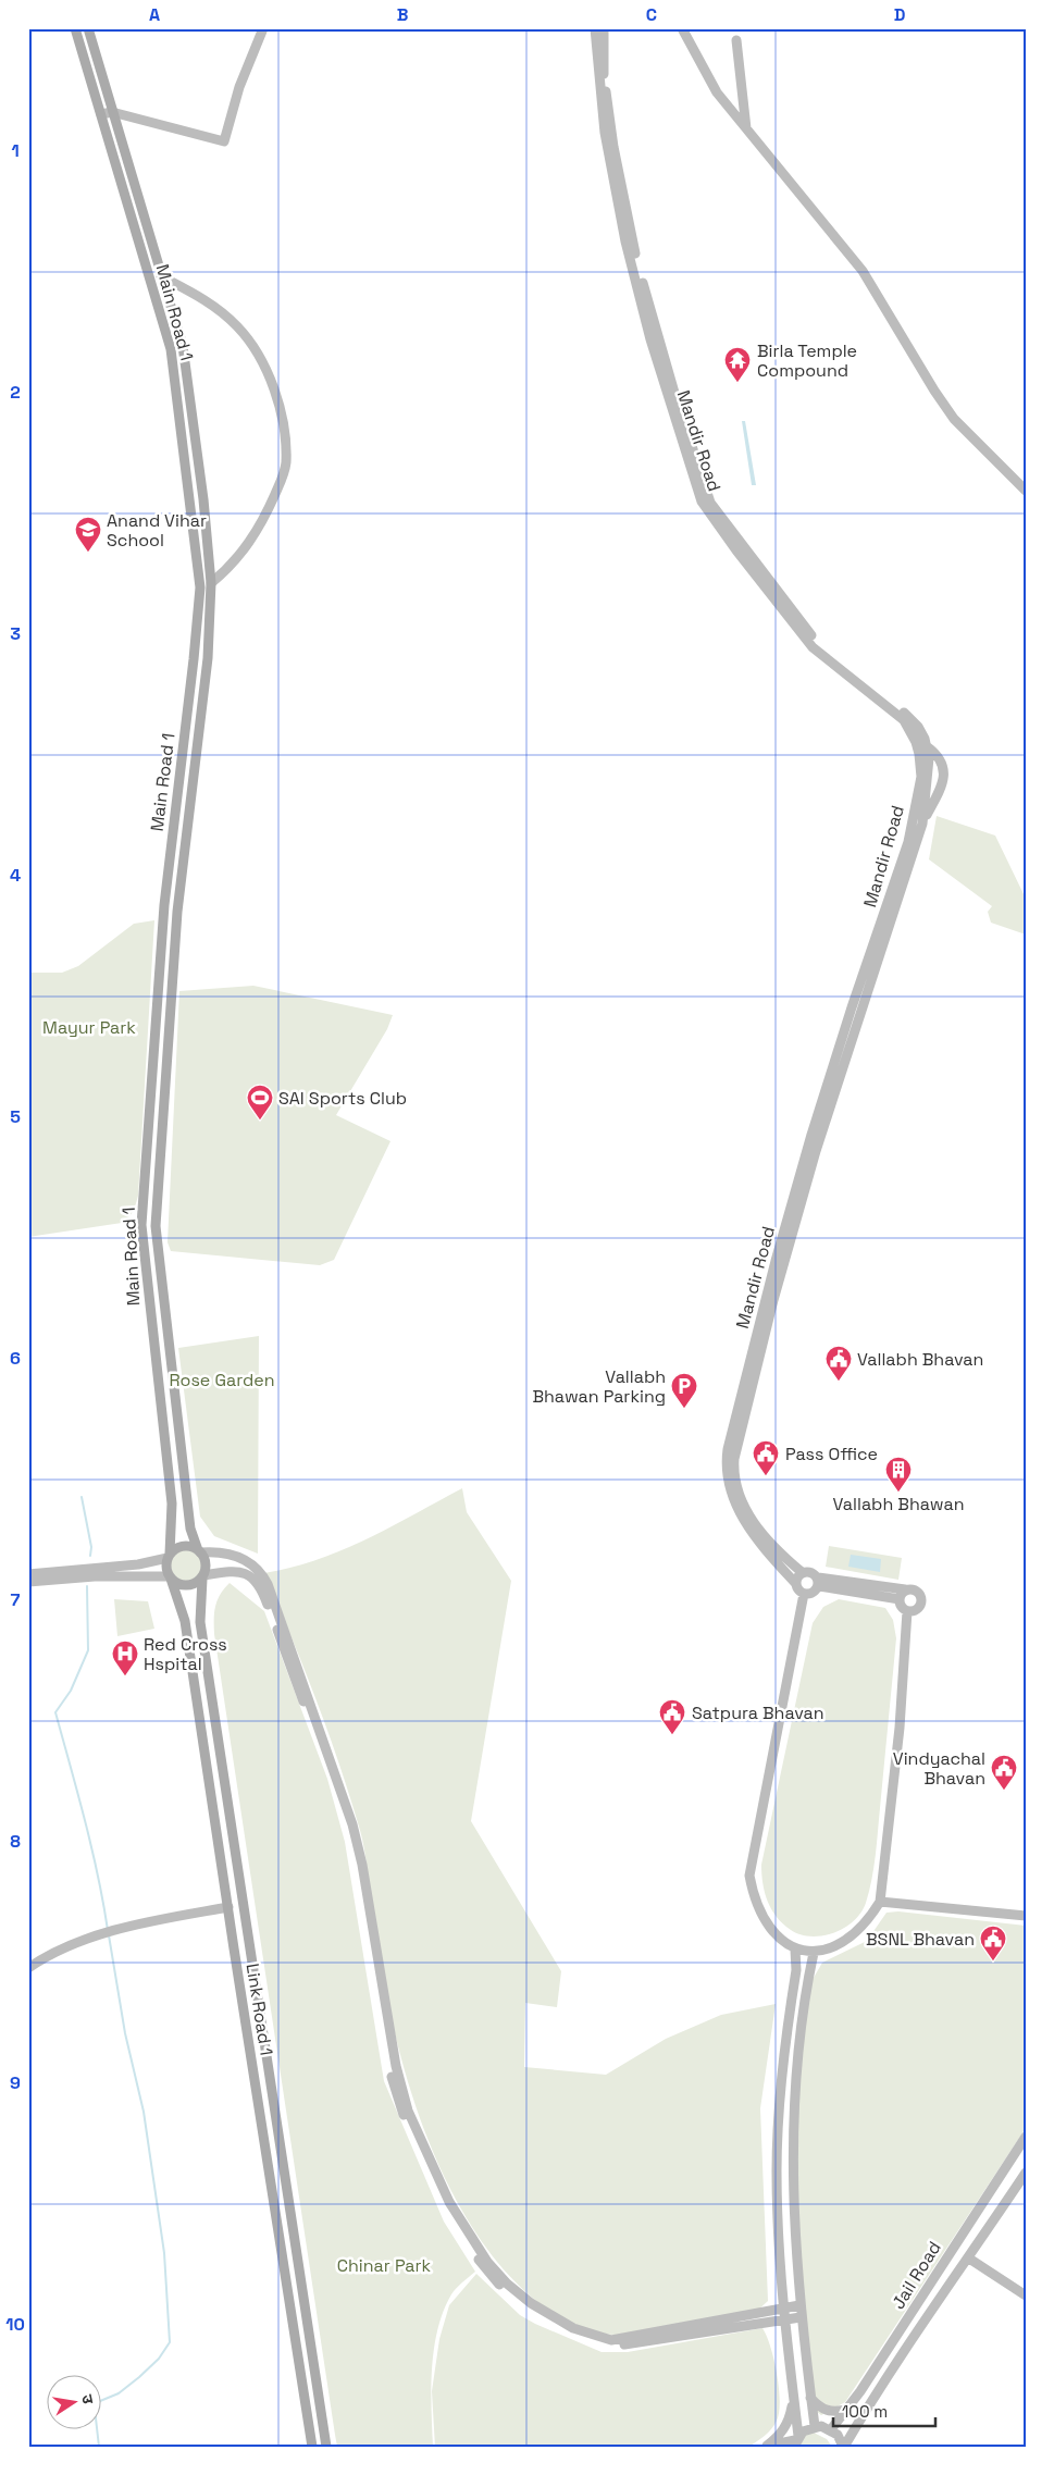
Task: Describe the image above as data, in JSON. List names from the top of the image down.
{
  "streets": {
    "main road": ["Main Road 1", "Link Road 1"],
    "street": ["Mandir Road", "Jail Road"]
  },
  "crossings": [
    ["Main Road 1", "Link Road 1"]
  ],
  "parks": ["Mayur Park", "Rose Garden", "Chinar Park"],
  "places": {
    "temple": ["Birla Temple Compound"],
    "school or university": ["Anand Vihar School"],
    "sports": ["SAI Sports Club"],
    "public building": [
      "Vallabh Bhavan",
      "Pass Office",
      "Satpura Bhavan",
      "Vindyachal Bhavan",
      "BSNL Bhavan"
    ],
    "parking": ["Vallabh Bhawan Parking"],
    "building": ["Vallabh Bhawan"],
    "hospital": ["Red Cross Hspital"]
  },
  "scale_bar": "100 m",
  "north": "right",
  "grid": {
    "columns": [
      "A",
      "B",
      "C",
      "D"
    ],
    "rows": [
      "1",
      "2",
      "3",
      "4",
      "5",
      "6",
      "7",
      "8",
      "9",
      "10"
    ]
  }
}
